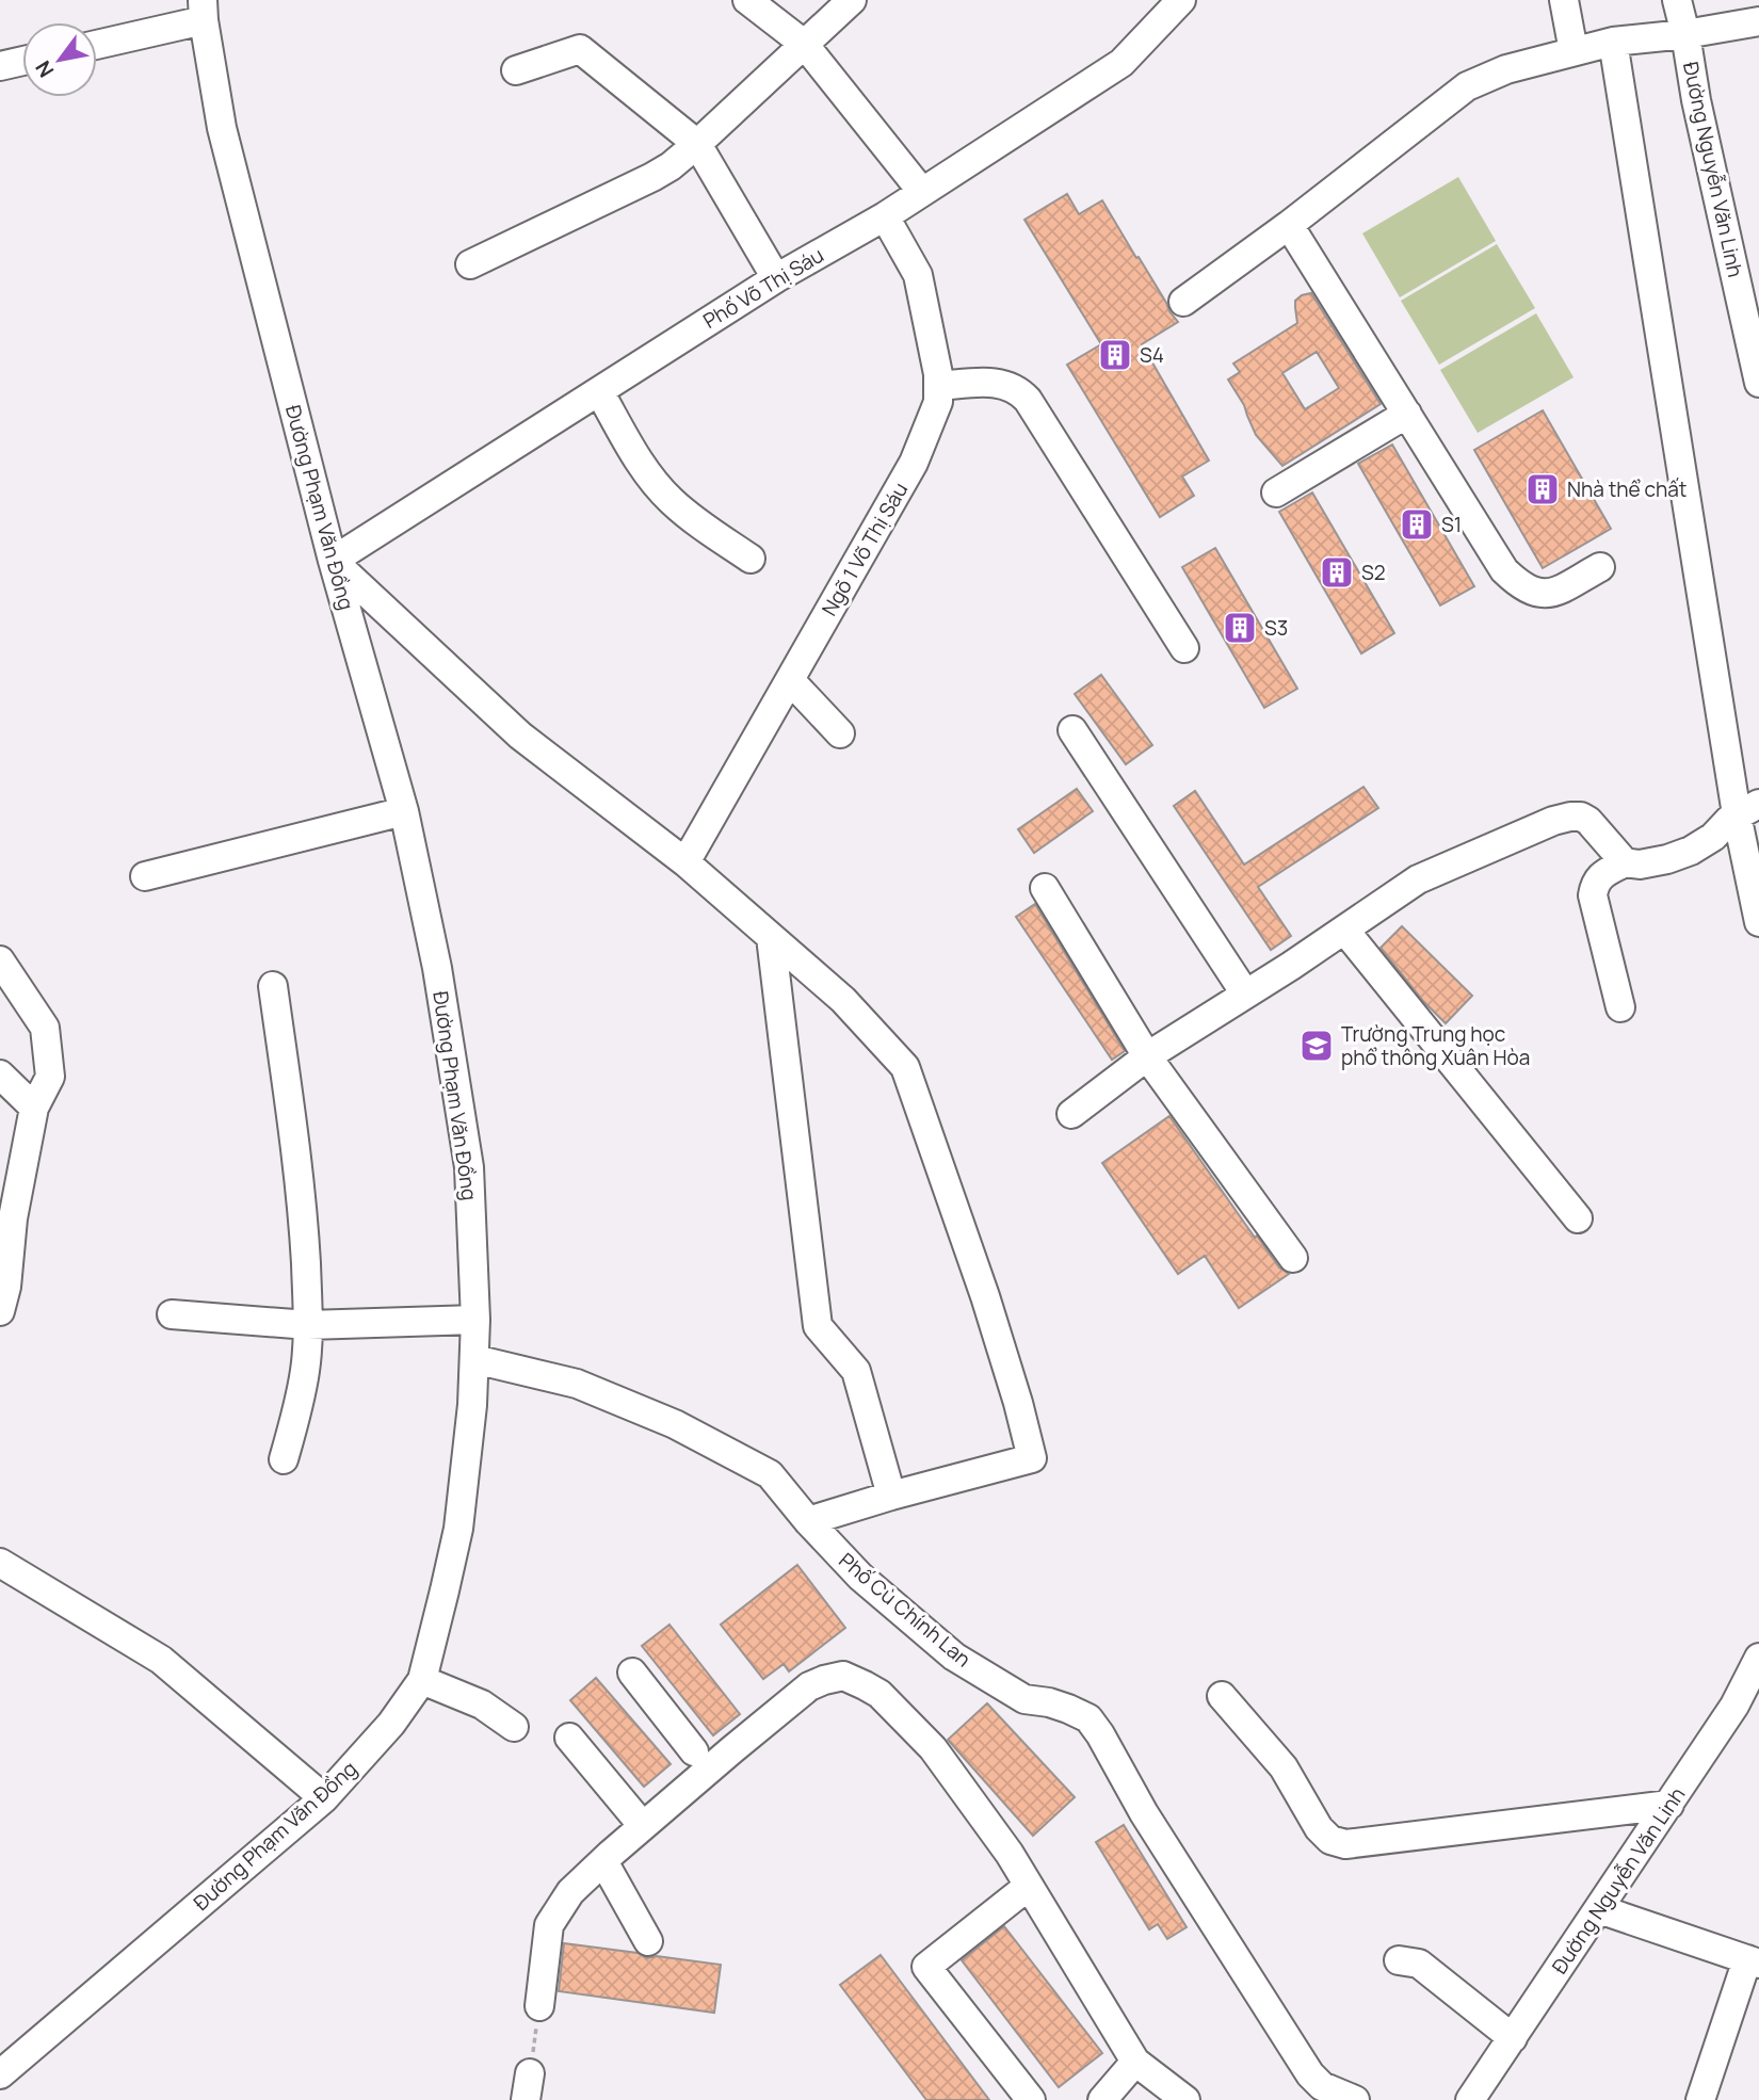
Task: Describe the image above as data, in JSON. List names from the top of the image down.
{
  "streets": {
    "street": [
      "Đường Nguyễn Văn Linh",
      "Phố Võ Thị Sáu",
      "Đường Phạm Văn Đồng",
      "Ngõ 1 Võ Thị Sáu",
      "Phố Cù Chính Lan"
    ]
  },
  "crossings": [
    ["Phố Võ Thị Sáu", "Đường Phạm Văn Đồng"],
    ["Phố Võ Thị Sáu", "Ngõ 1 Võ Thị Sáu"],
    ["Đường Phạm Văn Đồng", "Phố Cù Chính Lan"]
  ],
  "places": {
    "building": [
      "S4",
      "Nhà thể chất",
      "S1",
      "S2",
      "S3"
    ],
    "school or university": ["Trường Trung học phổ thông Xuân Hòa"]
  },
  "north": "bottom left"
}
